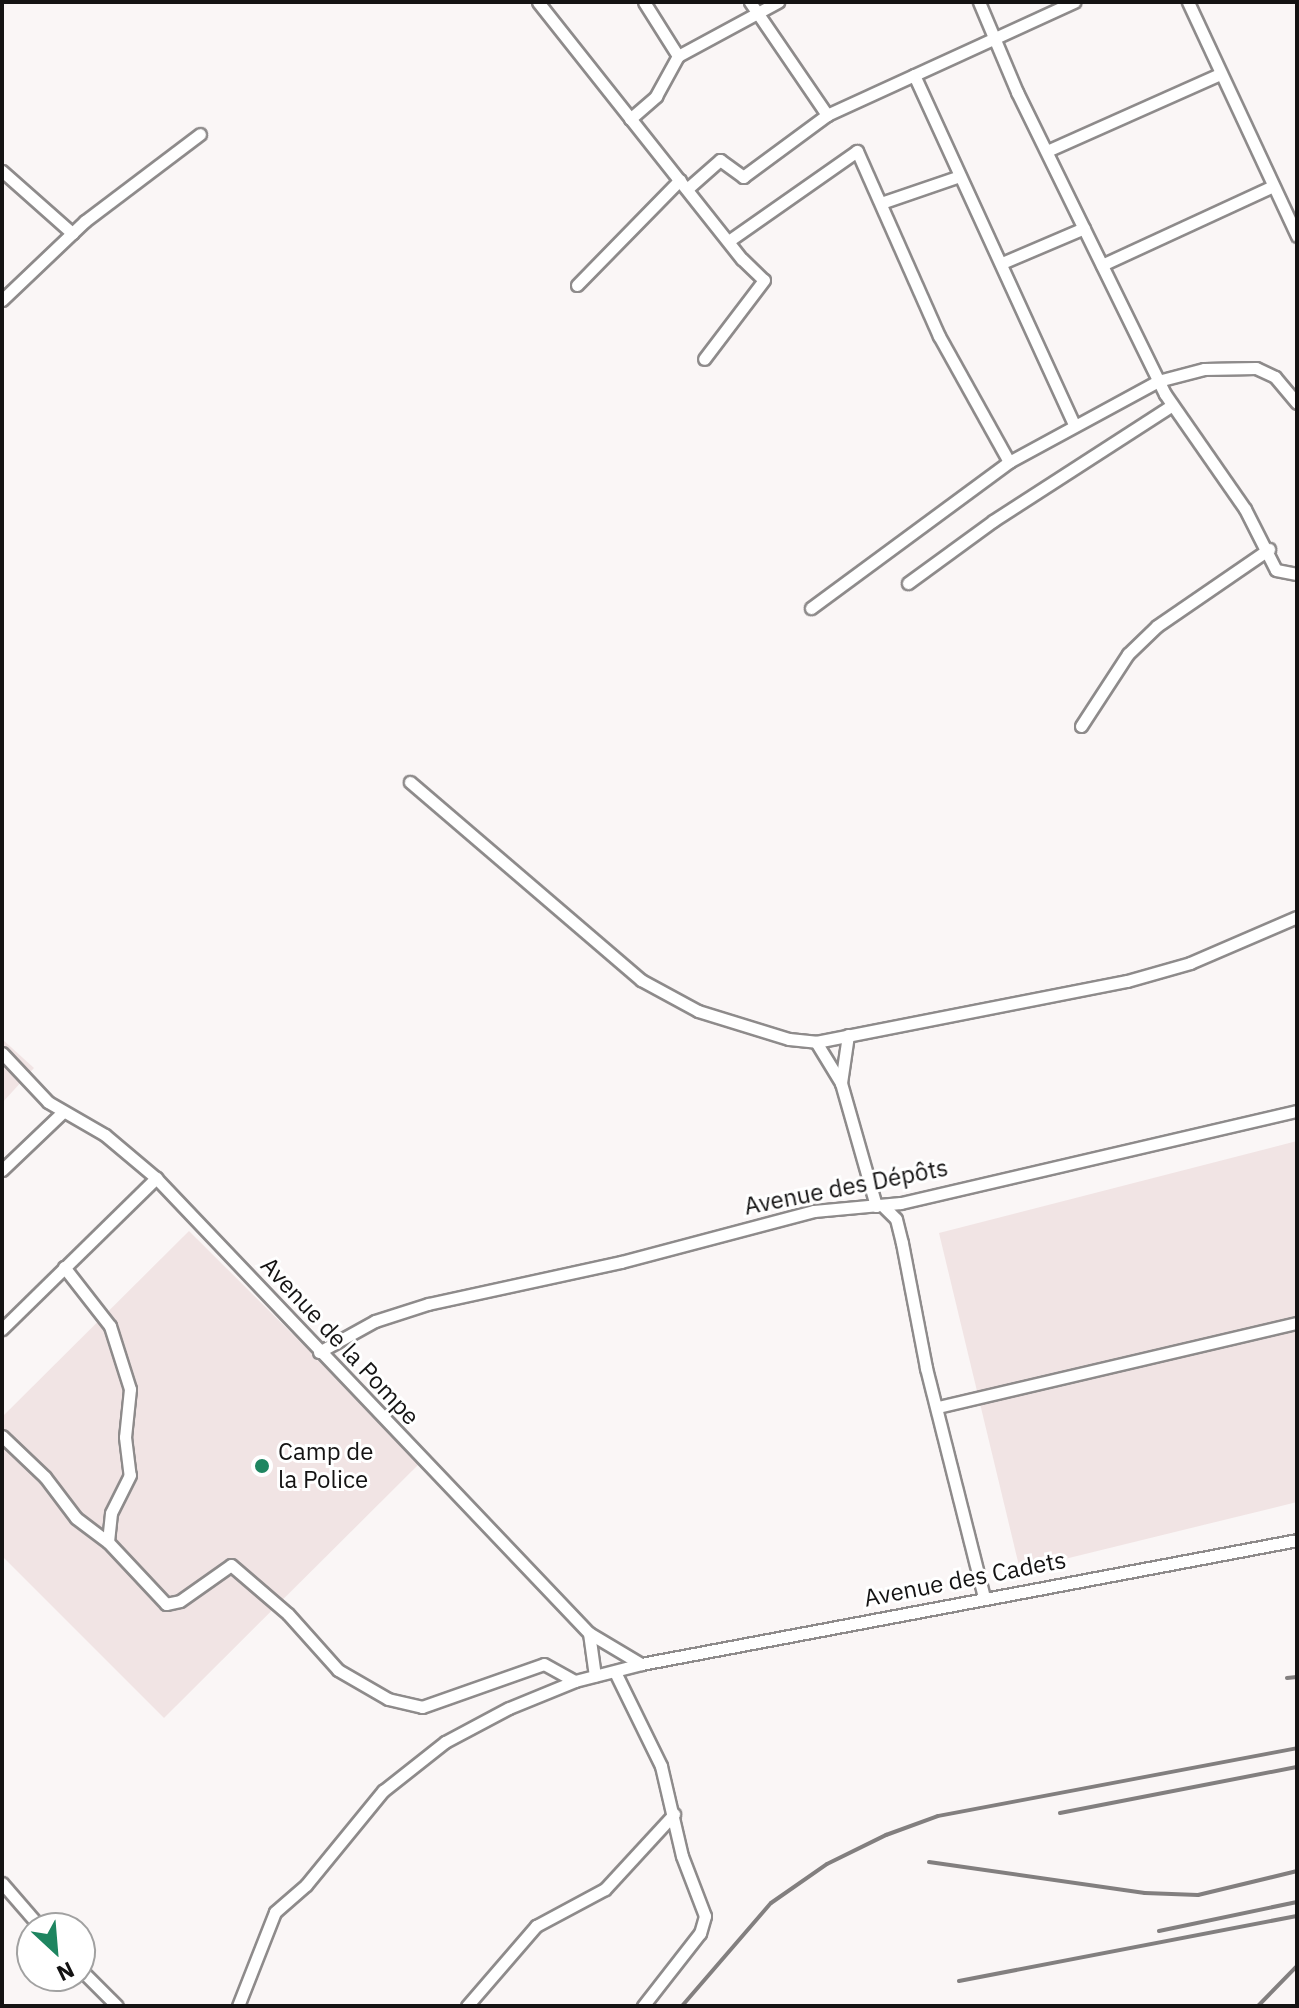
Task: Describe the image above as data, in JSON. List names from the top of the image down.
{
  "streets": {
    "street": ["Avenue des Dépôts", "Avenue de la Pompe", "Avenue des Cadets"]
  },
  "crossings": [
    ["Avenue des Dépôts", "Avenue de la Pompe"],
    ["Avenue de la Pompe", "Avenue des Cadets"]
  ],
  "places": ["Camp de la Police"],
  "north": "bottom right"
}
